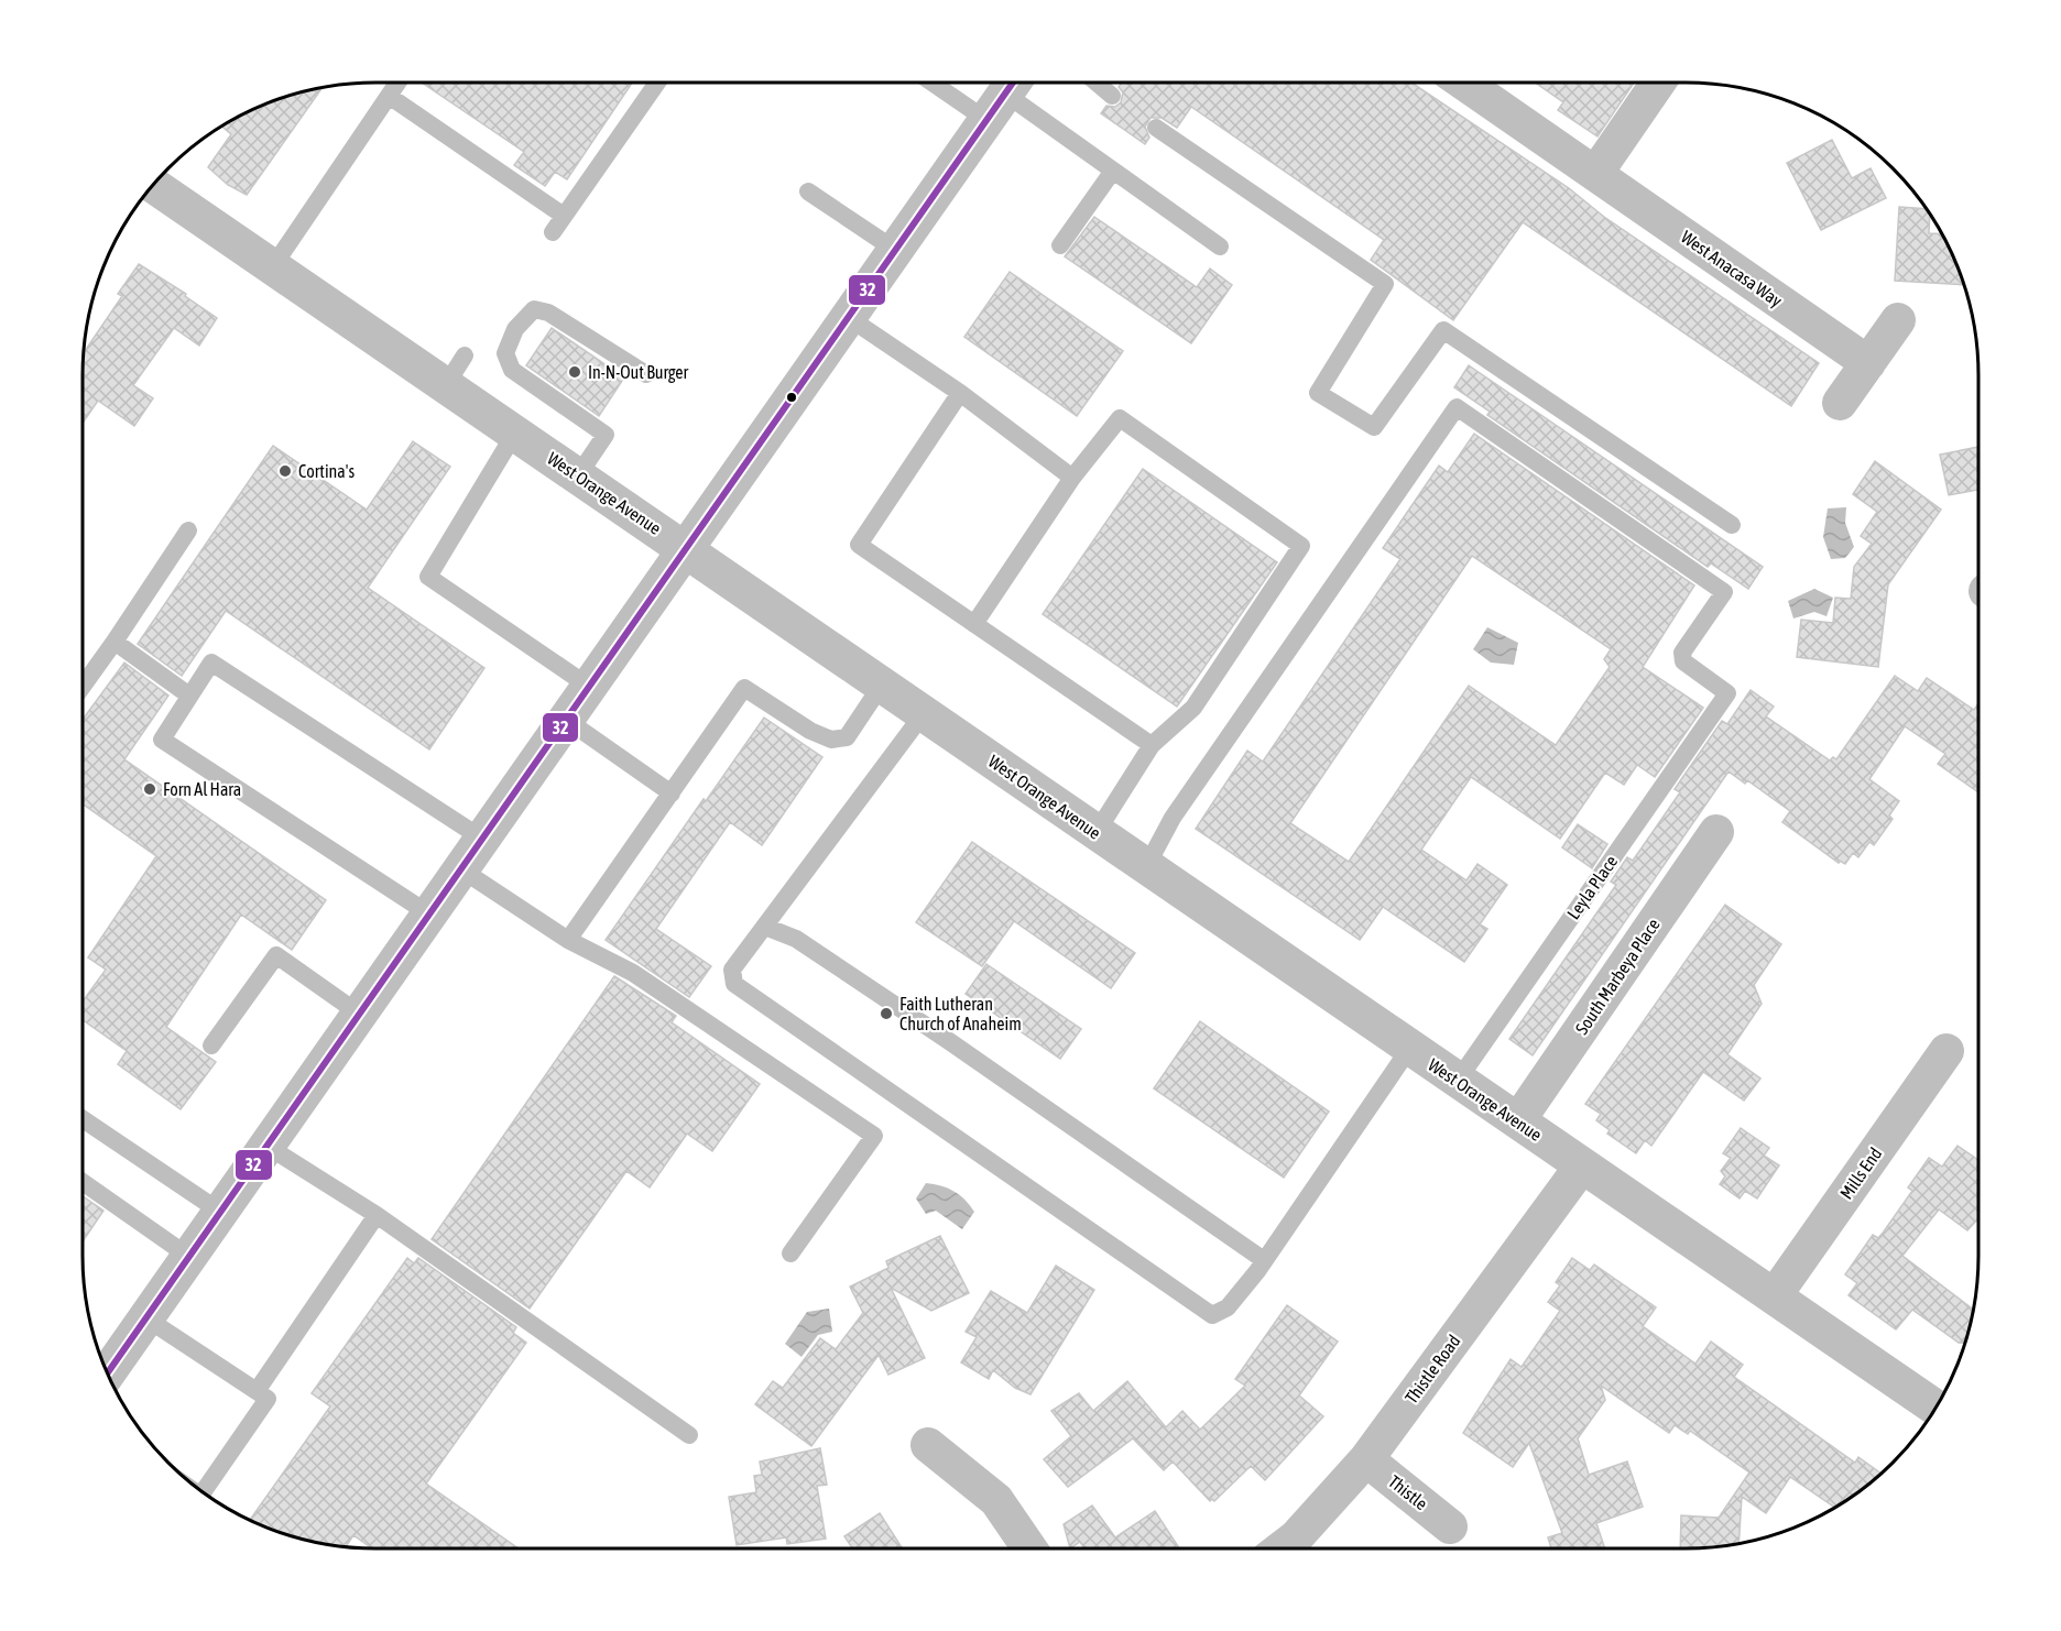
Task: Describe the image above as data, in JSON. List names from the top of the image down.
{
  "streets": {
    "street": [
      "West Anacasa Way",
      "West Orange Avenue",
      "South Marbeya Place",
      "Mills End",
      "Thistle Road",
      "Thistle"
    ],
    "lane": ["Leyla Place"]
  },
  "crossings": [
    ["West Orange Avenue", "Leyla Place"],
    ["West Orange Avenue", "South Marbeya Place"],
    ["West Orange Avenue", "Mills End"],
    ["West Orange Avenue", "Thistle Road"],
    ["Thistle Road", "Thistle"]
  ],
  "places": [
    "In-N-Out Burger",
    "Cortina's",
    "Forn Al Hara",
    "Faith Lutheran Church of Anaheim"
  ],
  "lines": ["transit line 32"]
}
